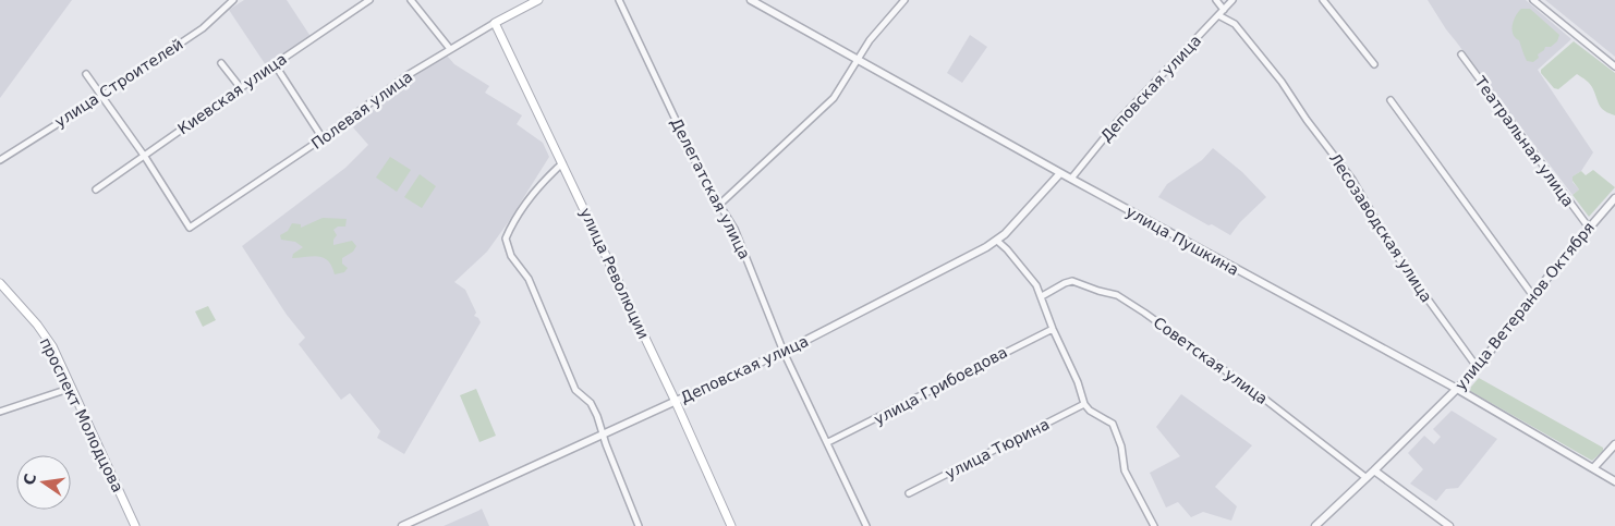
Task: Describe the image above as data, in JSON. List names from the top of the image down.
{
  "streets": {
    "main road": ["Полевая улица", "улица Революции", "проспект Молодцова"],
    "street": [
      "улица Строителей",
      "Деповская улица",
      "Киевская улица",
      "Театральная улица",
      "Делегатская улица",
      "Лесозаводская улица",
      "улица Пушкина",
      "улица Ветеранов Октября",
      "Советская улица",
      "улица Грибоедова",
      "улица Тюрина"
    ]
  },
  "crossings": [
    ["Деповская улица", "Делегатская улица"],
    ["Деповская улица", "Лесозаводская улица"],
    ["Деповская улица", "улица Пушкина"],
    ["Деповская улица", "улица Революции"],
    ["Киевская улица", "Полевая улица"],
    ["Полевая улица", "улица Революции"],
    ["Театральная улица", "улица Ветеранов Октября"],
    ["Делегатская улица", "улица Грибоедова"],
    ["Лесозаводская улица", "улица Ветеранов Октября"],
    ["улица Пушкина", "улица Ветеранов Октября"],
    ["улица Ветеранов Октября", "Советская улица"]
  ],
  "north": "left"
}
